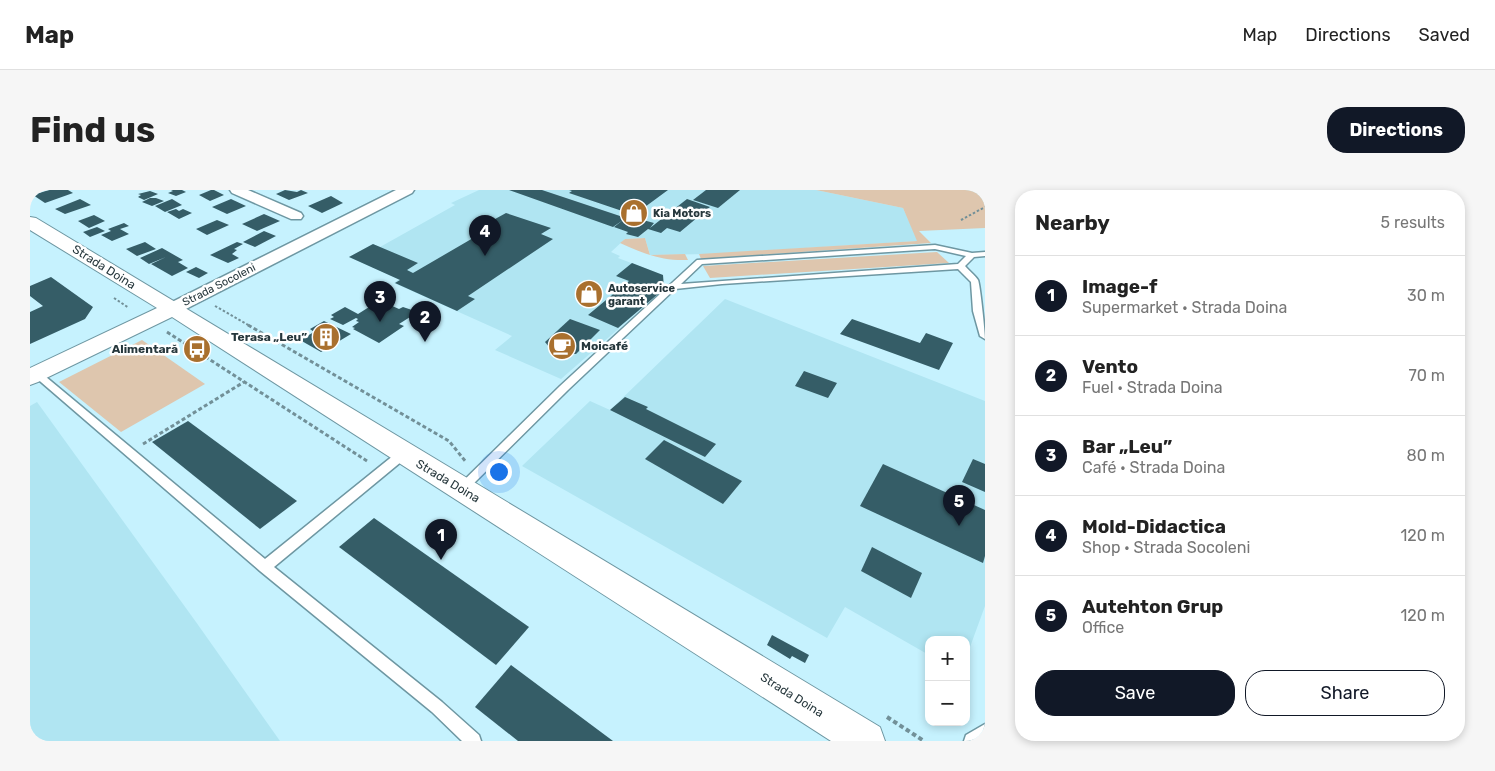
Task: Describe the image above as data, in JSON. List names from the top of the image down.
{
  "streets": {
    "main road": ["Strada Doina", "Strada Socoleni"]
  },
  "crossings": [
    ["Strada Doina", "Strada Socoleni"]
  ],
  "places": {
    "shop": ["Kia Motors", "Autoservice garant"],
    "building": ["Terasa „Leu”"],
    "cafe": ["Moicafé"],
    "bus stop": ["Alimentară"]
  },
  "page": {
    "header": "Map",
    "nav": ["Map", "Directions", "Saved"],
    "buttons": [
      "Directions",
      ["Save", "Share"]
    ],
    "title": "Find us",
    "heading": ["Nearby", "5 results"],
    "pins": [
      "4",
      "3",
      "2",
      "5",
      "1"
    ],
    "list": [
      {
        "mark": "1",
        "name": "Image-f",
        "note": "Supermarket · Strada Doina",
        "value": "30 m"
      },
      {
        "mark": "2",
        "name": "Vento",
        "note": "Fuel · Strada Doina",
        "value": "70 m"
      },
      {
        "mark": "3",
        "name": "Bar „Leu”",
        "note": "Café · Strada Doina",
        "value": "80 m"
      },
      {
        "mark": "4",
        "name": "Mold-Didactica",
        "note": "Shop · Strada Socoleni",
        "value": "120 m"
      },
      {
        "mark": "5",
        "name": "Autehton Grup",
        "note": "Office",
        "value": "120 m"
      }
    ],
    "map_buttons": ["+", "−"]
  }
}
